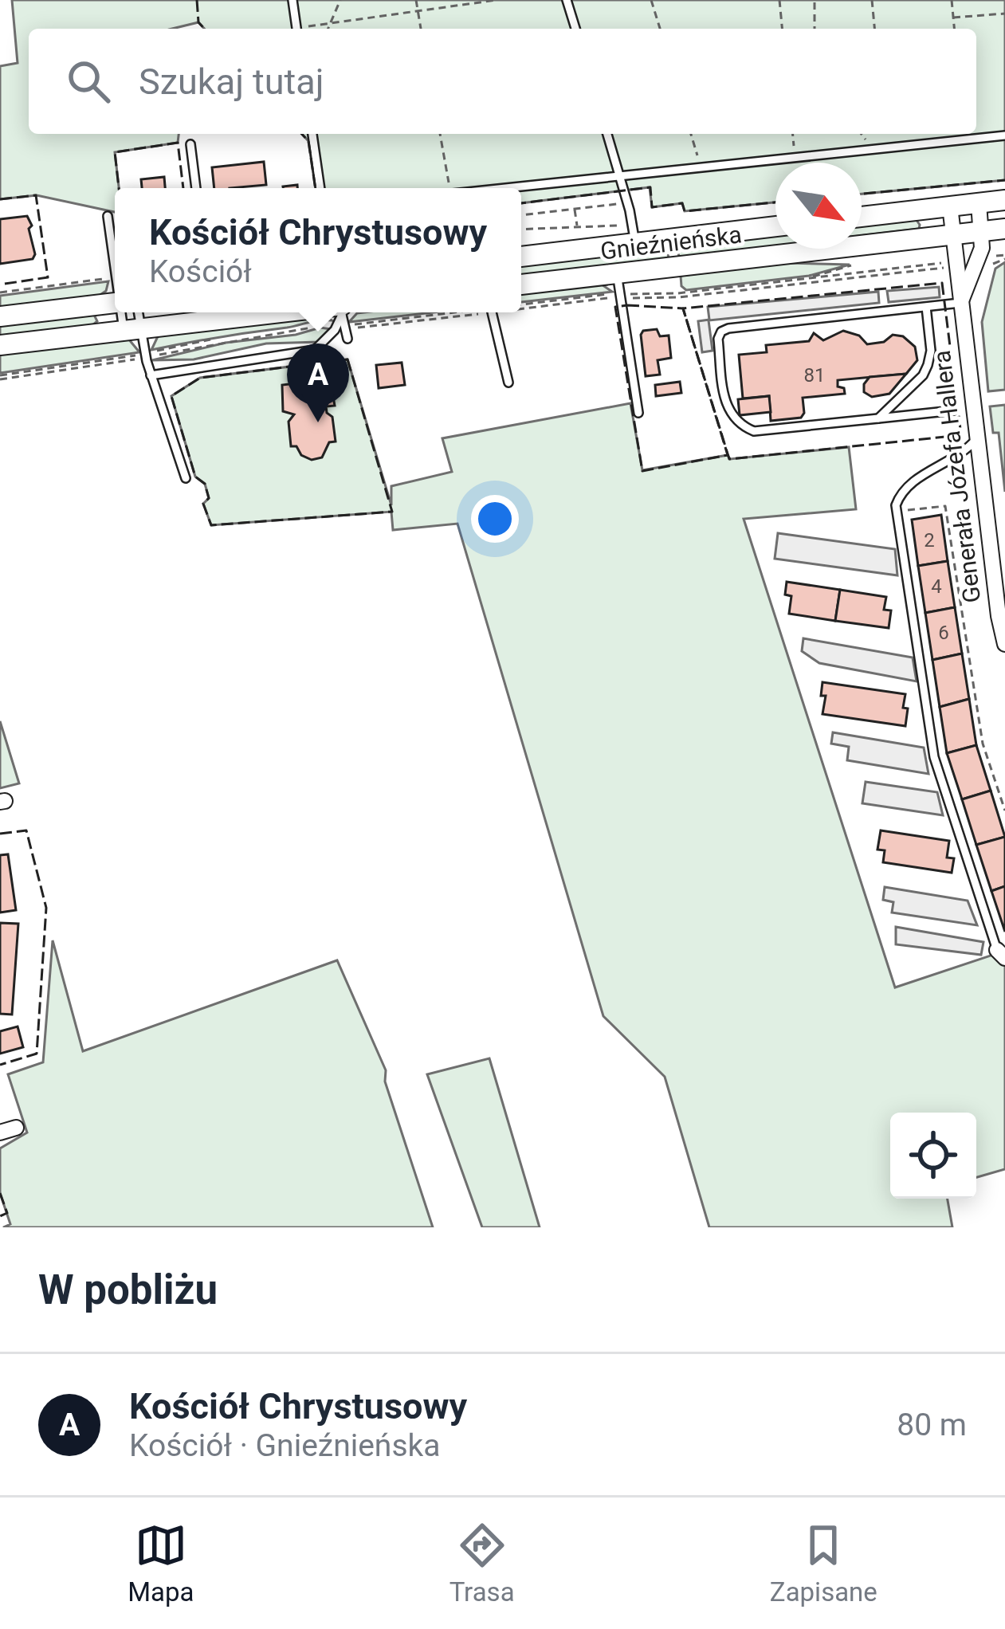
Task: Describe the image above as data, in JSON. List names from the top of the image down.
{
  "streets": {
    "main road": ["Gnieźnieńska"],
    "street": ["Generała Józefa Hallera"]
  },
  "crossings": [
    ["Gnieźnieńska", "Generała Józefa Hallera"]
  ],
  "house_numbers": [
    "81",
    "2",
    "4",
    "6"
  ],
  "north": "bottom right",
  "page": {
    "search": "Szukaj tutaj",
    "popup": ["Kościół Chrystusowy", "Kościół"],
    "pins": "A",
    "heading": "W pobliżu",
    "list": [
      {
        "mark": "A",
        "name": "Kościół Chrystusowy",
        "note": "Kościół · Gnieźnieńska",
        "value": "80 m"
      }
    ],
    "nav": ["Mapa", "Trasa", "Zapisane"]
  }
}
